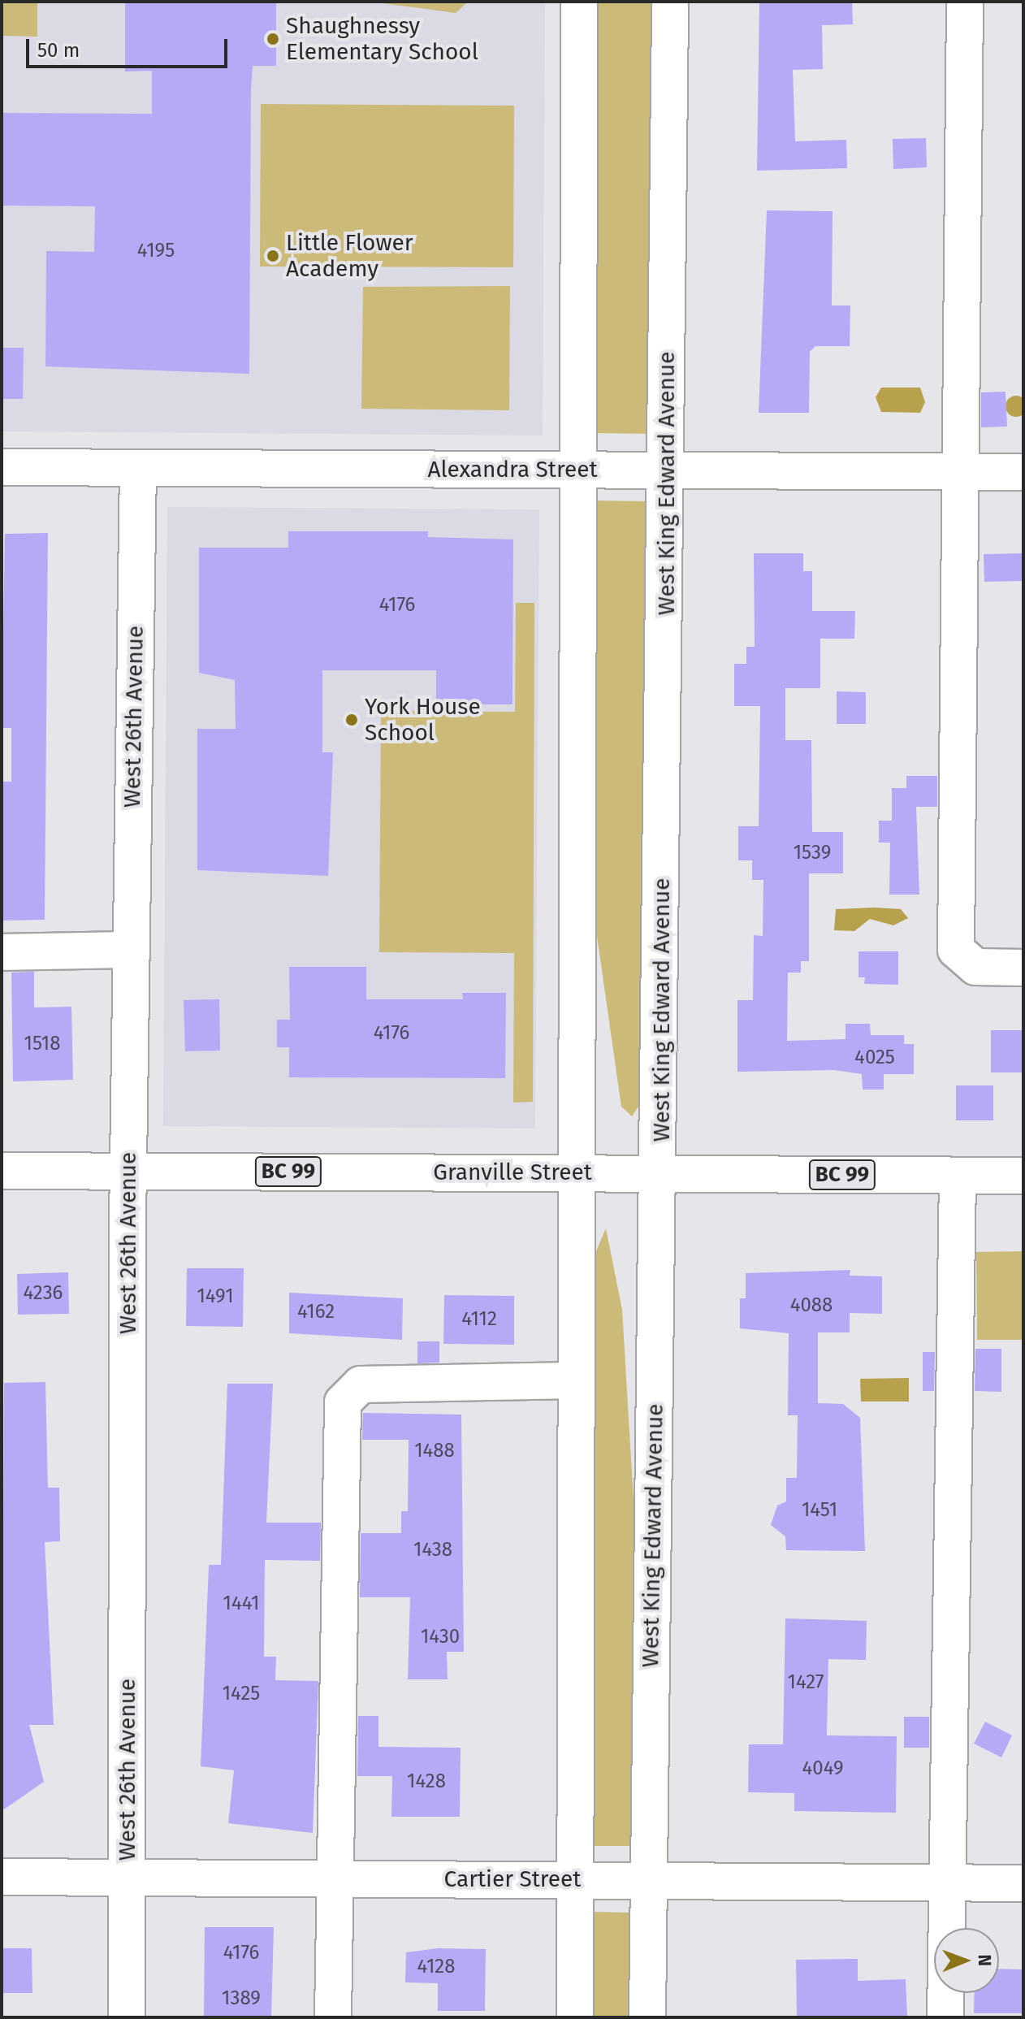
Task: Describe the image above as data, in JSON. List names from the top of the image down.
{
  "streets": {
    "main road": [
      "Alexandra Street",
      "West King Edward Avenue",
      "West 26th Avenue",
      "BC 99",
      "Granville Street",
      "Cartier Street"
    ]
  },
  "crossings": [
    ["Alexandra Street", "West King Edward Avenue"],
    ["Alexandra Street", "West 26th Avenue"],
    ["West King Edward Avenue", "Granville Street"],
    ["West King Edward Avenue", "Cartier Street"],
    ["West 26th Avenue", "Granville Street"],
    ["West 26th Avenue", "Cartier Street"]
  ],
  "places": ["Shaughnessy Elementary School", "Little Flower Academy", "York House School"],
  "house_numbers": [
    "4195",
    "4176",
    "1539",
    "4176",
    "1518",
    "4025",
    "4236",
    "1491",
    "4088",
    "4162",
    "4112",
    "1488",
    "1451",
    "1438",
    "1441",
    "1430",
    "1427",
    "1425",
    "4049",
    "1428",
    "4176",
    "4128",
    "1389"
  ],
  "scale_bar": "50 m",
  "north": "right"
}
